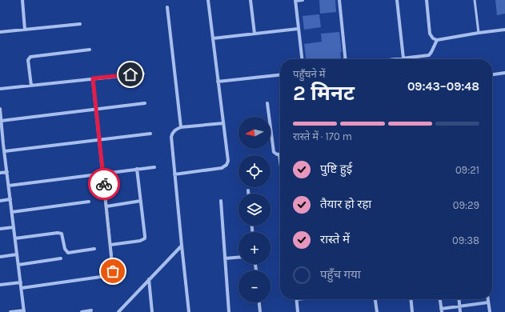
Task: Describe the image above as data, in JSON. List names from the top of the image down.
{
  "north": "left",
  "page": {
    "heading": ["2 मिनट", "पहुँचने में", "09:43–09:48"],
    "bar": "रास्ते में · 170 m",
    "map_buttons": ["+", "−"],
    "list": [
      ["पुष्टि हुई", "09:21"],
      ["तैयार हो रहा", "09:29"],
      ["रास्ते में", "09:38"],
      "पहुँच गया"
    ]
  }
}
